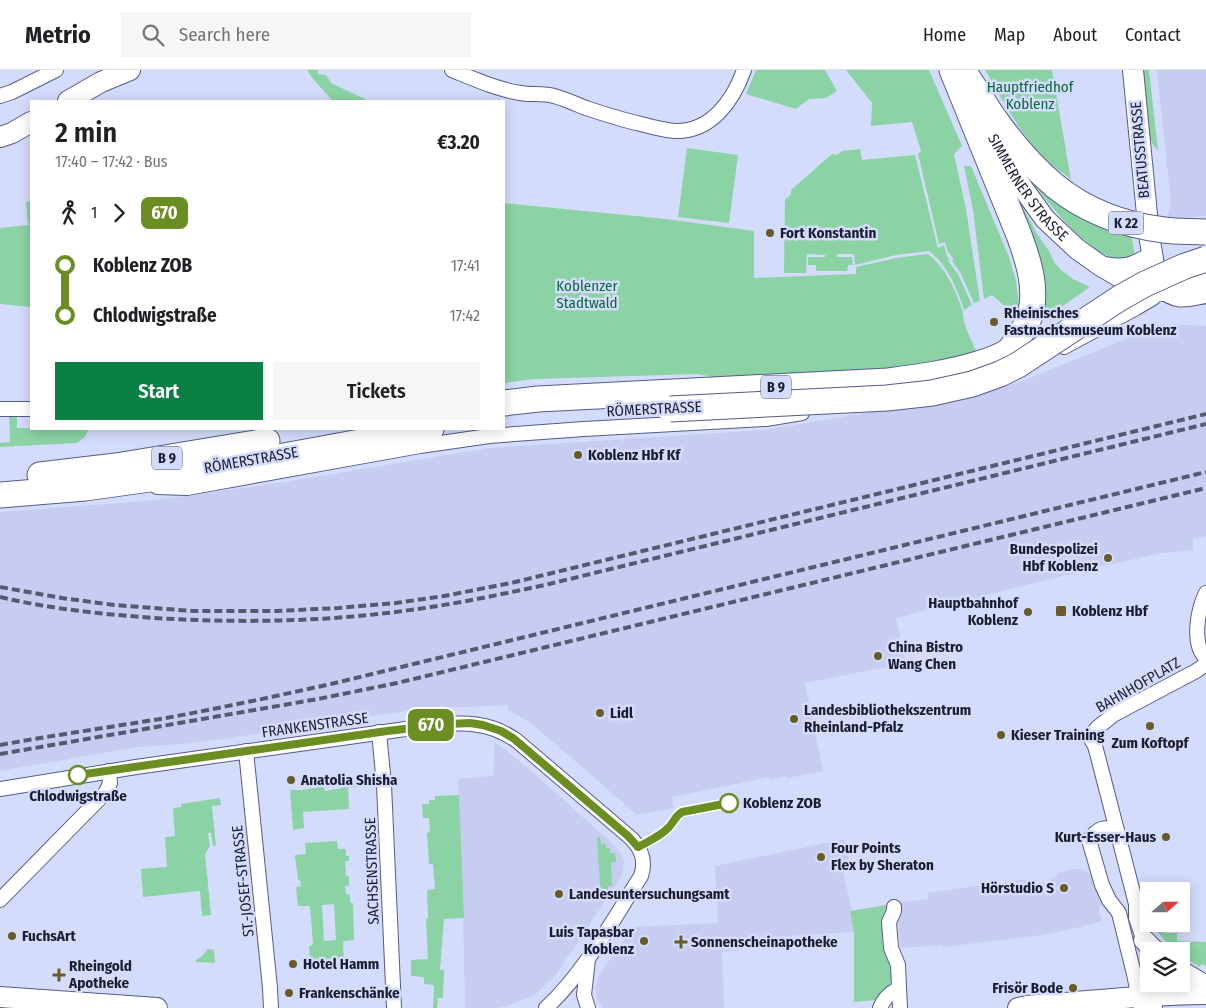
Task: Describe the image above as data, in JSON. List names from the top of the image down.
{
  "streets": {
    "highway": ["K 22", "B 9"],
    "street": [
      "BEATUSSTRASSE",
      "SIMMERNER STRASSE",
      "RÖMERSTRASSE",
      "BAHNHOFPLATZ",
      "FRANKENSTRASSE",
      "SACHSENSTRASSE",
      "ST.-JOSEF-STRASSE"
    ]
  },
  "crossings": [
    ["BEATUSSTRASSE", "SIMMERNER STRASSE"],
    ["BEATUSSTRASSE", "B 9"],
    ["BEATUSSTRASSE", "RÖMERSTRASSE"],
    ["SIMMERNER STRASSE", "B 9"],
    ["SIMMERNER STRASSE", "RÖMERSTRASSE"],
    ["B 9", "RÖMERSTRASSE"],
    ["FRANKENSTRASSE", "SACHSENSTRASSE"],
    ["FRANKENSTRASSE", "ST.-JOSEF-STRASSE"]
  ],
  "parks": ["Hauptfriedhof Koblenz", "Koblenzer Stadtwald"],
  "places": {
    "other": [
      "Fort Konstantin",
      "Rheinisches Fastnachtsmuseum Koblenz",
      "Koblenz Hbf Kf",
      "Bundespolizei Hbf Koblenz",
      "Hauptbahnhof Koblenz",
      "China Bistro Wang Chen",
      "Lidl",
      "Landesbibliothekszentrum Rheinland-Pfalz",
      "Zum Koftopf",
      "Kieser Training",
      "Chlodwigstraße",
      "Anatolia Shisha",
      "Koblenz ZOB",
      "Kurt-Esser-Haus",
      "Four Points Flex by Sheraton",
      "Hörstudio S",
      "Landesuntersuchungsamt",
      "FuchsArt",
      "Luis Tapasbar Koblenz",
      "Hotel Hamm",
      "Frisör Bode",
      "Frankenschänke"
    ],
    "transit": ["Koblenz Hbf"],
    "health": ["Sonnenscheinapotheke", "Rheingold Apotheke"]
  },
  "lines": ["bus line 670"],
  "north": "right",
  "page": {
    "header": "Metrio",
    "search": "Search here",
    "nav": [
      "Home",
      "Map",
      "About",
      "Contact"
    ],
    "on_map": "670",
    "heading": ["2 min", "17:40 – 17:42 · Bus", "€3.20"],
    "legs": ["1", "670"],
    "list": [
      {
        "name": "Koblenz ZOB",
        "value": "17:41"
      },
      {
        "name": "Chlodwigstraße",
        "value": "17:42"
      }
    ],
    "buttons": ["Start", "Tickets"]
  }
}
